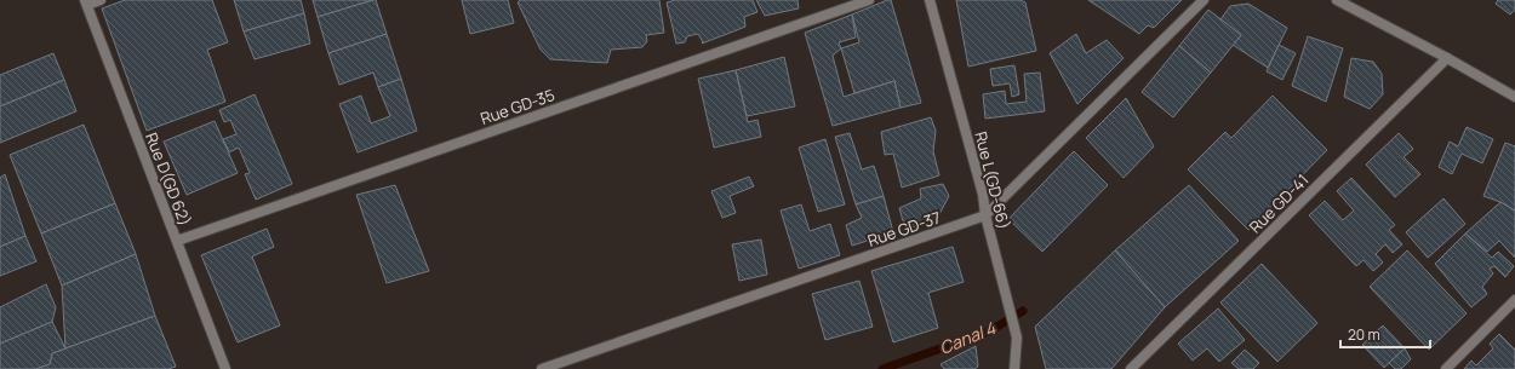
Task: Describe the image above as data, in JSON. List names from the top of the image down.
{
  "streets": {
    "street": [
      "Rue GD-35",
      "Rue D(GD 62)",
      "Rue L(GD-66)",
      "Rue GD-41",
      "Rue GD-37"
    ]
  },
  "crossings": [
    ["Rue GD-35", "Rue D(GD 62)"],
    ["Rue L(GD-66)", "Rue GD-37"]
  ],
  "water": ["Canal 4"],
  "scale_bar": "20 m"
}
